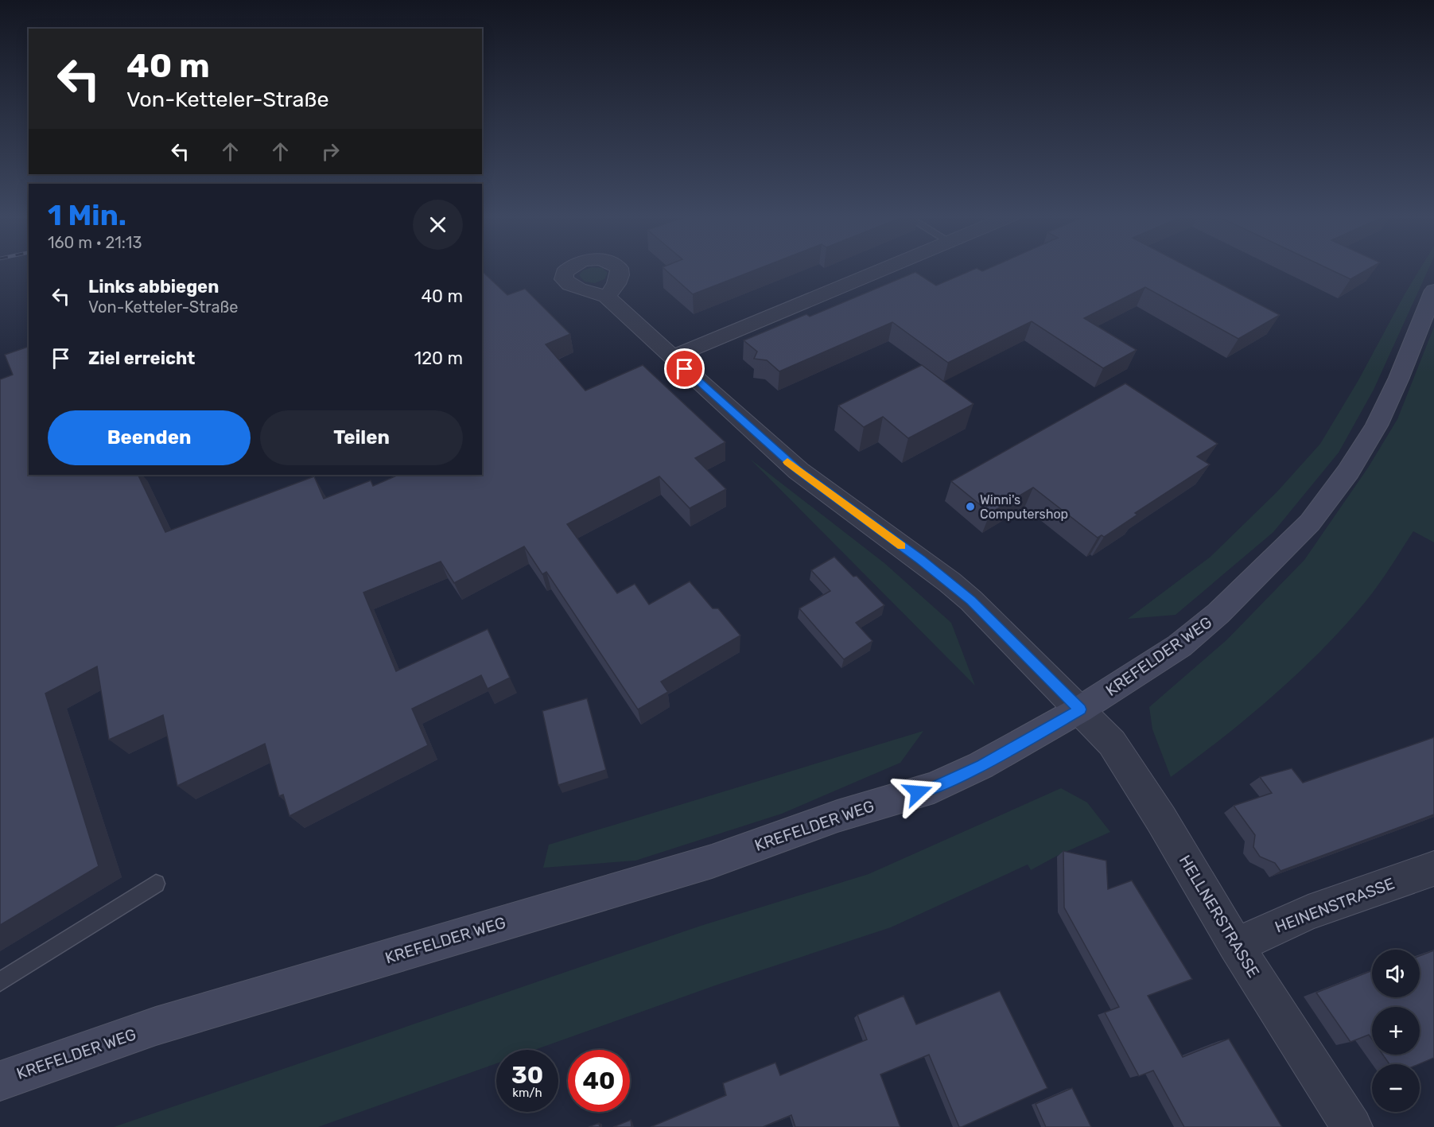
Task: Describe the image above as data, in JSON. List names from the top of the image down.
{
  "streets": {
    "street": ["KREFELDER WEG", "HEINENSTRASSE", "HELLNERSTRASSE"]
  },
  "crossings": [
    ["KREFELDER WEG", "HELLNERSTRASSE"],
    ["HEINENSTRASSE", "HELLNERSTRASSE"]
  ],
  "places": ["Winni's Computershop"],
  "page": {
    "turn": ["40 m", "Von-Ketteler-Straße"],
    "heading": ["1 Min.", "160 m · 21:13"],
    "list": [
      {
        "name": "Links abbiegen",
        "note": "Von-Ketteler-Straße",
        "value": "40 m"
      },
      {
        "name": "Ziel erreicht",
        "value": "120 m"
      }
    ],
    "buttons": ["Beenden", "Teilen"],
    "map_buttons": ["+", "−"],
    "speed": "30 km/h",
    "limit": "40"
  }
}
